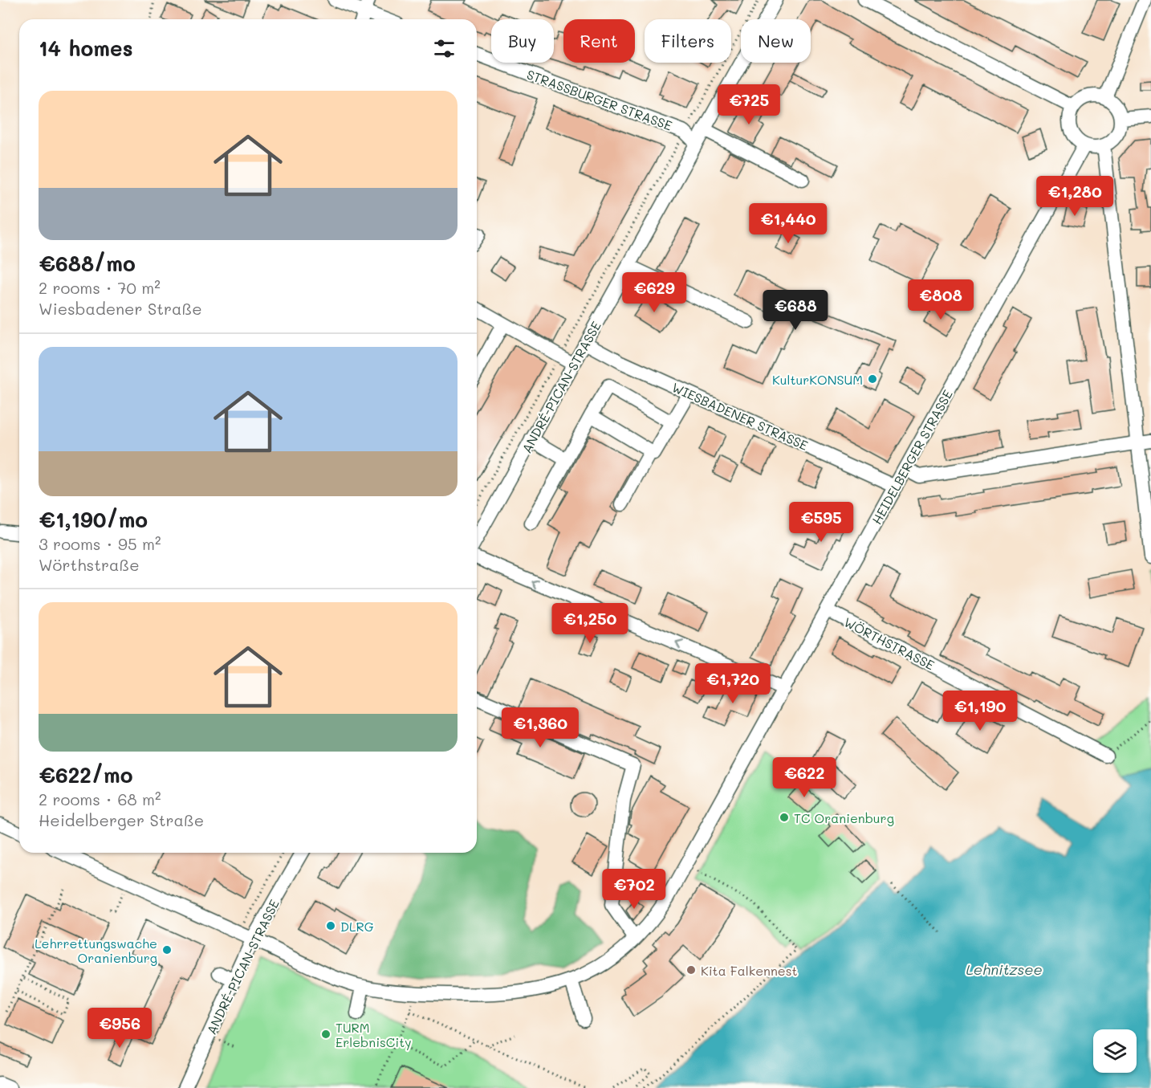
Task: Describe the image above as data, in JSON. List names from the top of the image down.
{
  "streets": {
    "street": [
      "STRASSBURGER STRASSE",
      "ANDRÉ-PICAN-STRASSE",
      "WIESBADENER STRASSE",
      "HEIDELBERGER STRASSE",
      "WÖRTHSTRASSE"
    ]
  },
  "crossings": [
    ["STRASSBURGER STRASSE", "ANDRÉ-PICAN-STRASSE"],
    ["ANDRÉ-PICAN-STRASSE", "WIESBADENER STRASSE"],
    ["ANDRÉ-PICAN-STRASSE", "HEIDELBERGER STRASSE"],
    ["WIESBADENER STRASSE", "HEIDELBERGER STRASSE"],
    ["HEIDELBERGER STRASSE", "WÖRTHSTRASSE"]
  ],
  "water": ["Lehnitzsee"],
  "places": [
    "KulturKONSUM",
    "TC Oranienburg",
    "DLRG",
    "Lehrrettungswache Oranienburg",
    "Kita Falkennest",
    "TURM ErlebnisCity"
  ],
  "page": {
    "chip": [
      "Buy",
      "Rent",
      "Filters",
      "New"
    ],
    "heading": "14 homes",
    "list": [
      {
        "name": "€688/mo",
        "note": "2 rooms · 70 m² · Wiesbadener Straße"
      },
      {
        "name": "€1,190/mo",
        "note": "3 rooms · 95 m² · Wörthstraße"
      },
      {
        "name": "€622/mo",
        "note": "2 rooms · 68 m² · Heidelberger Straße"
      }
    ],
    "price": [
      "€725",
      "€1,280",
      "€1,440",
      "€629",
      "€808",
      "€688",
      "€595",
      "€1,250",
      "€1,720",
      "€1,190",
      "€1,360",
      "€622",
      "€702",
      "€956"
    ]
  }
}
